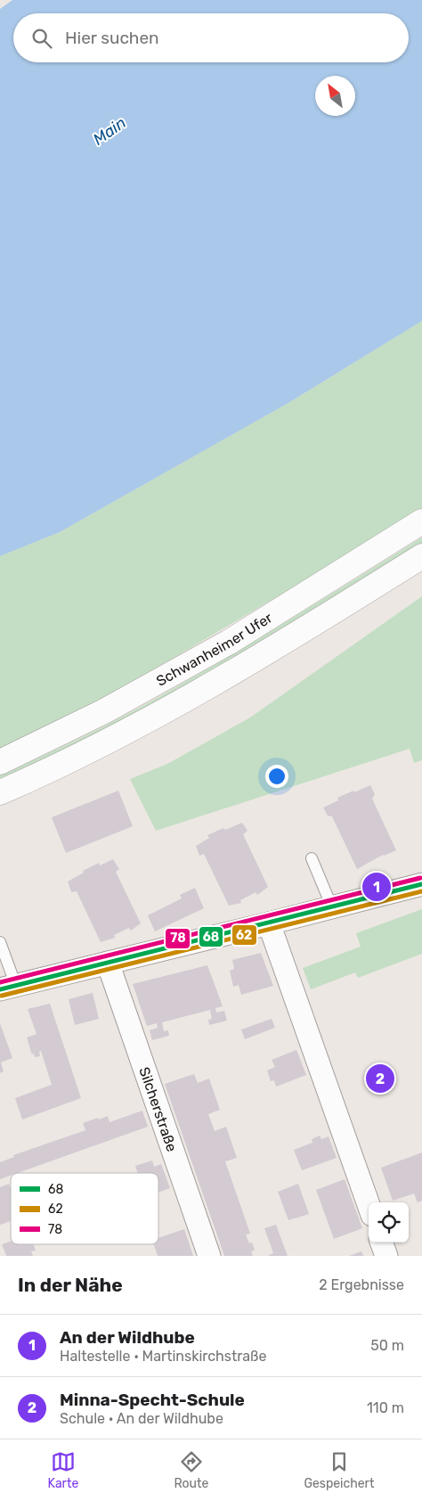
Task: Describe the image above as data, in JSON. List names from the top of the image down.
{
  "streets": {
    "main road": ["Schwanheimer Ufer"],
    "street": ["Silcherstraße"]
  },
  "water": ["Main"],
  "lines": ["transit line 78", "transit line 68", "transit line 62"],
  "legend": ["68", "62", "78"],
  "north": "top left",
  "page": {
    "search": "Hier suchen",
    "pins": ["1", "2"],
    "heading": ["In der Nähe", "2 Ergebnisse"],
    "list": [
      {
        "mark": "1",
        "name": "An der Wildhube",
        "note": "Haltestelle · Martinskirchstraße",
        "value": "50 m"
      },
      {
        "mark": "2",
        "name": "Minna-Specht-Schule",
        "note": "Schule · An der Wildhube",
        "value": "110 m"
      }
    ],
    "nav": ["Karte", "Route", "Gespeichert"]
  }
}
